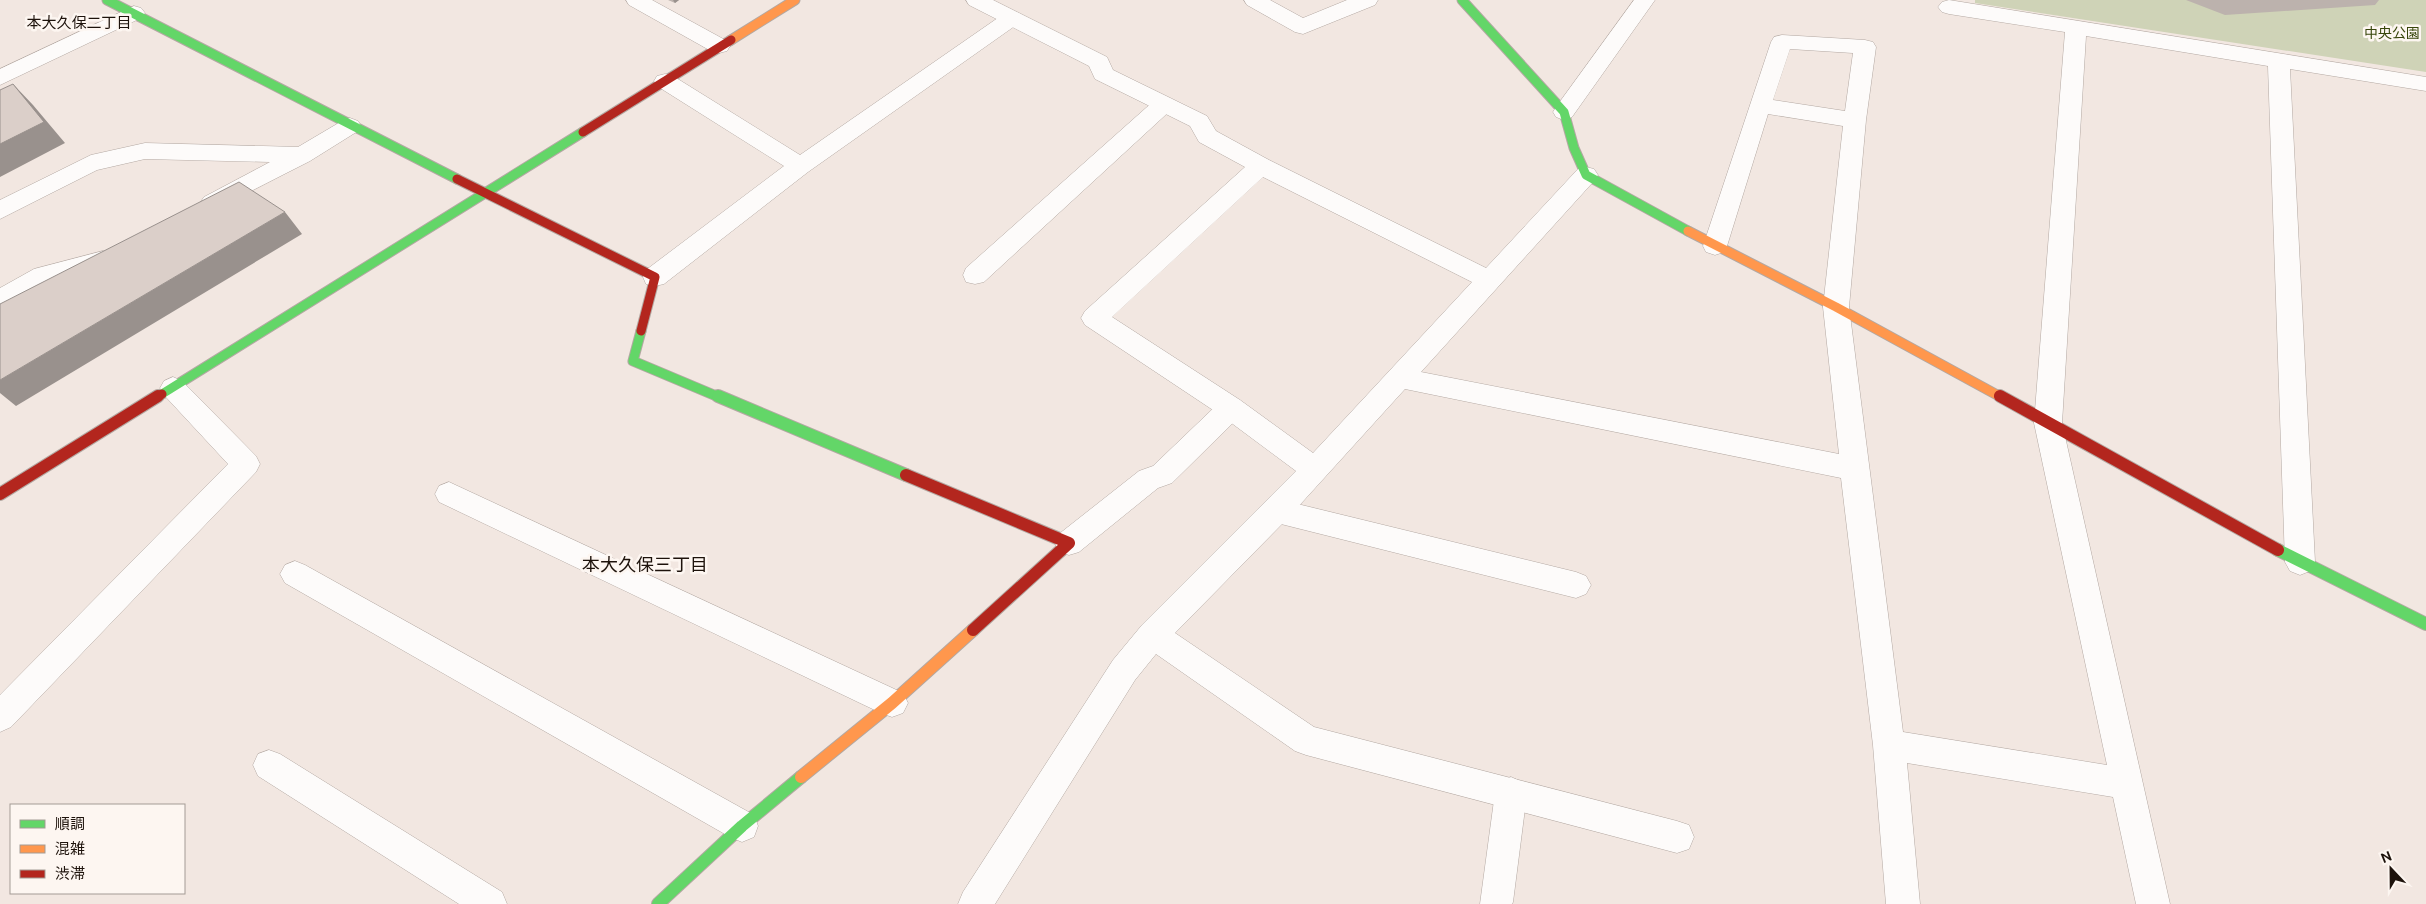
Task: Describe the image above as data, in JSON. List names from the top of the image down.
{
  "districts": ["本大久保二丁目", "本大久保三丁目"],
  "parks": ["中央公園"],
  "legend": ["順調", "混雑", "渋滞"],
  "north": "top"
}
